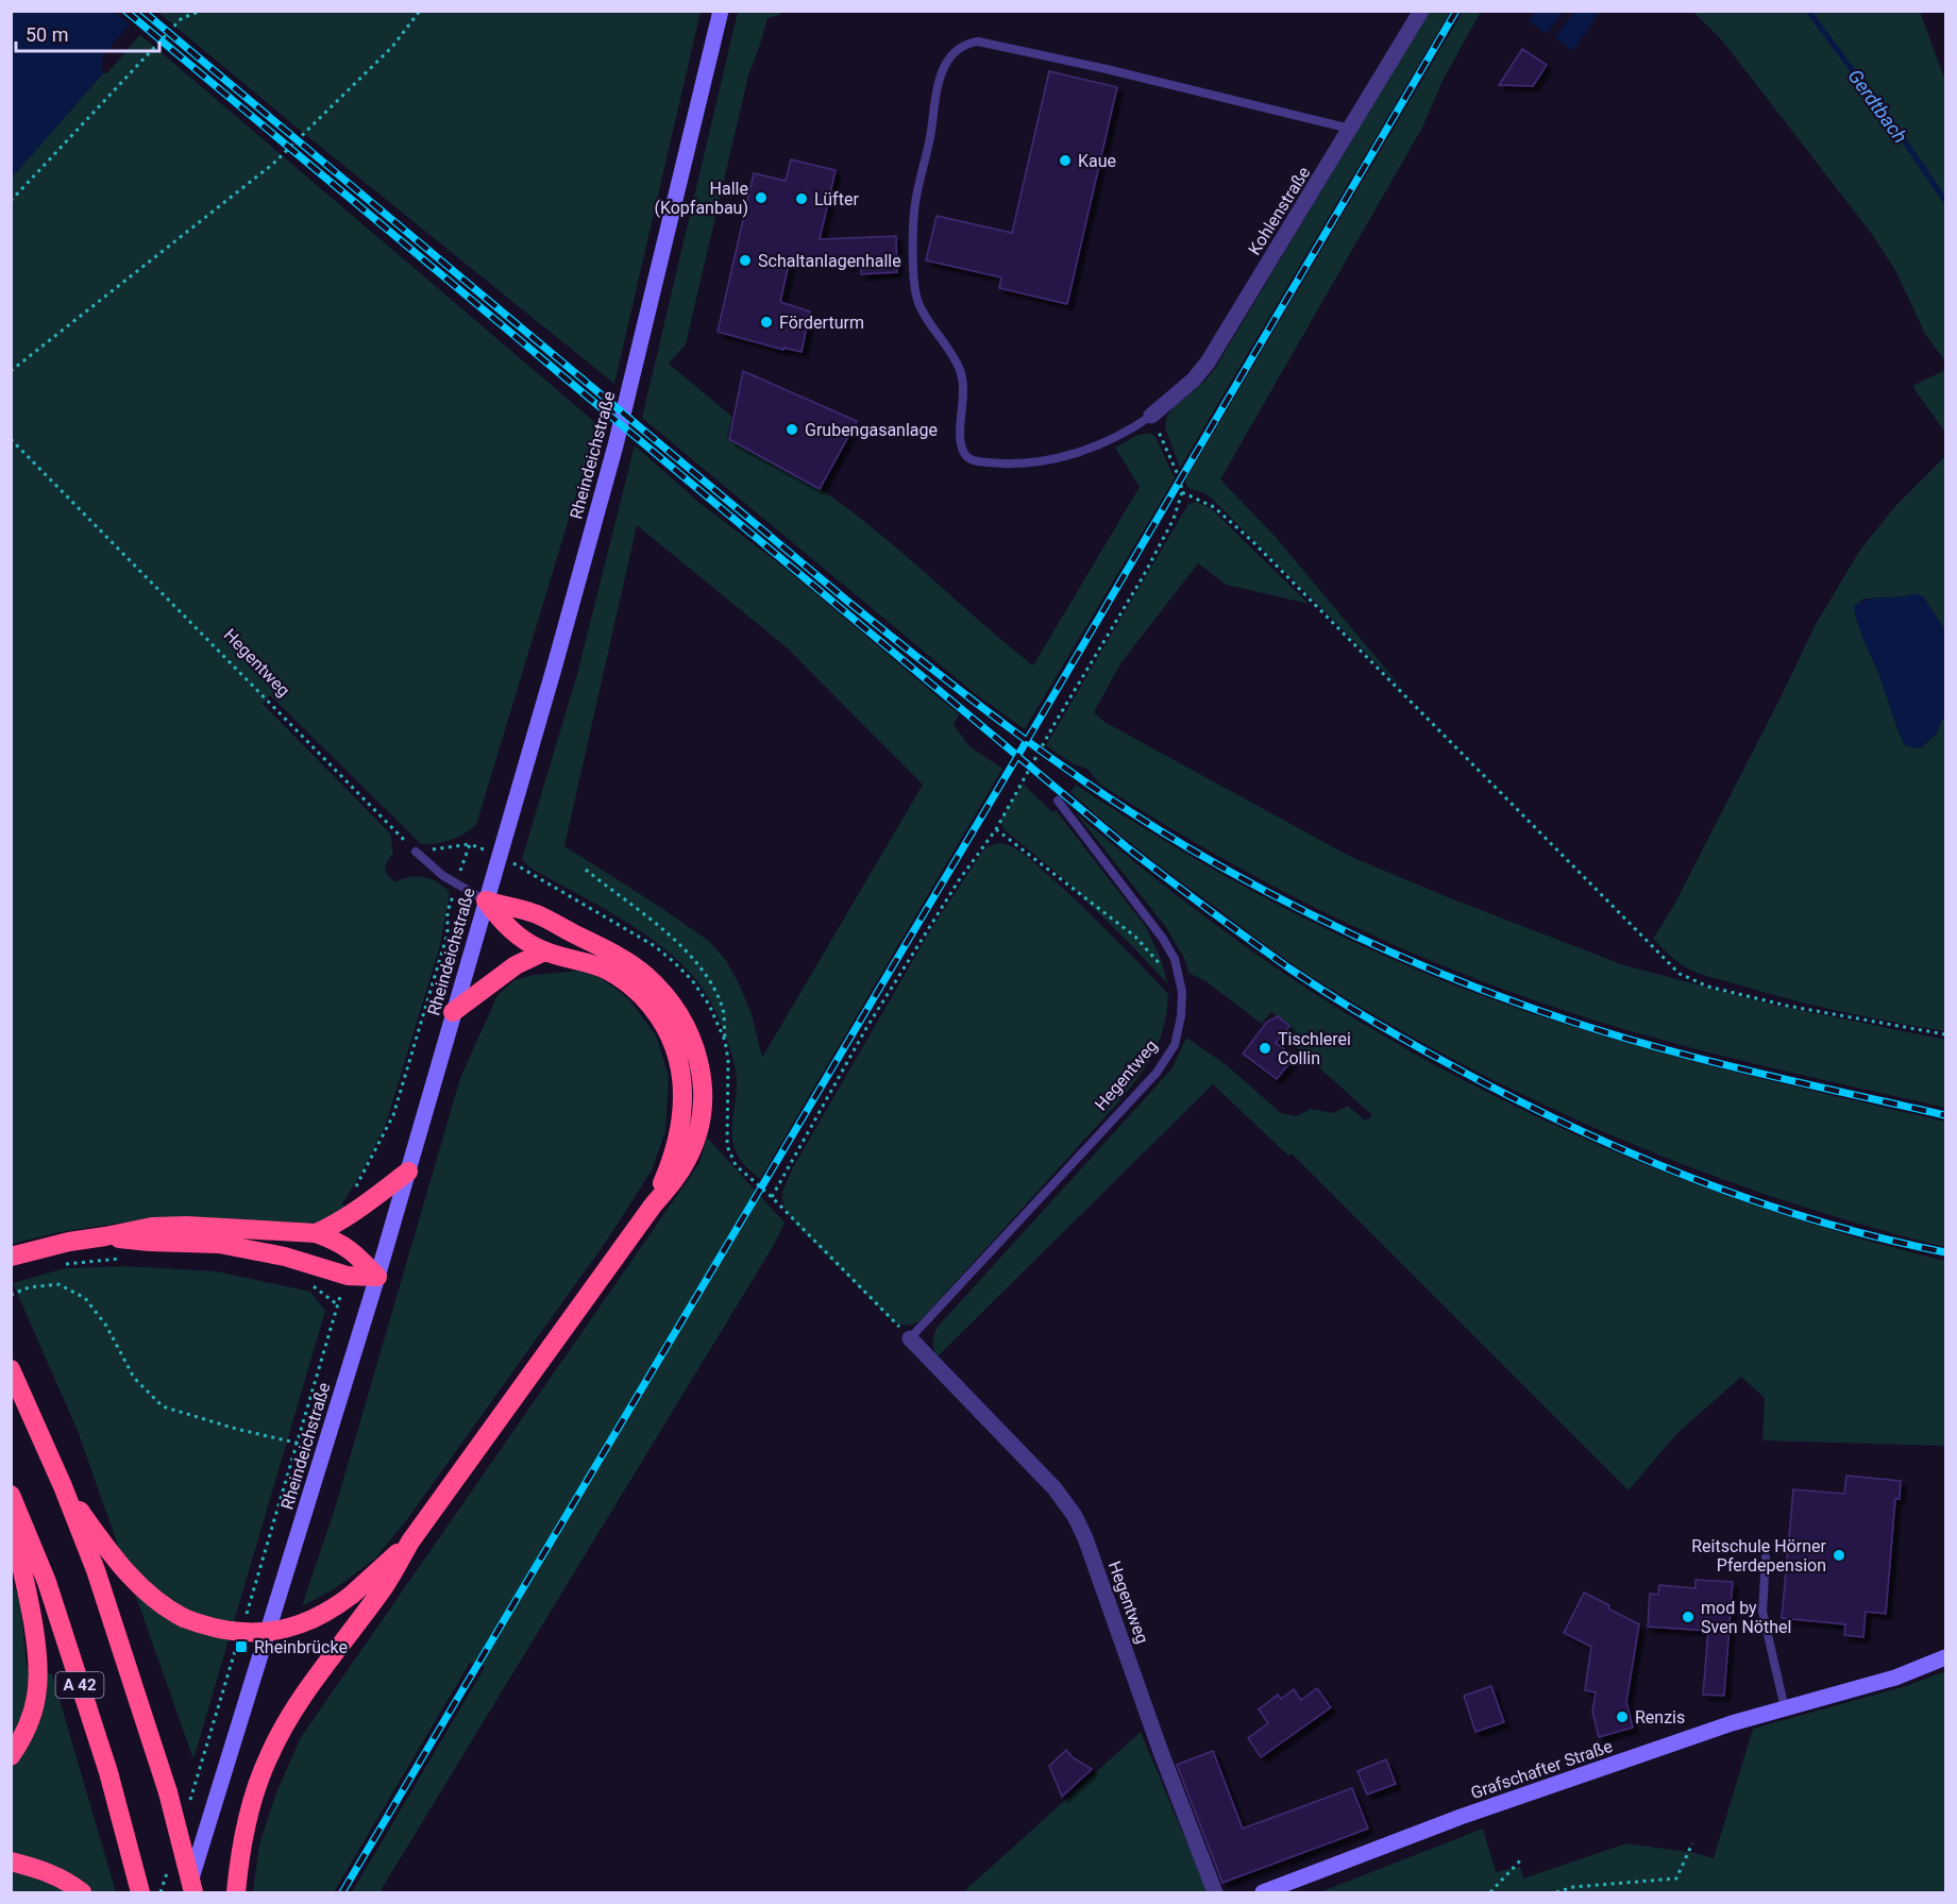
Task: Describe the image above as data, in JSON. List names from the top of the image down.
{
  "streets": {
    "highway": ["A 42"],
    "main road": ["Rheindeichstraße", "Grafschafter Straße"],
    "street": ["Kohlenstraße", "Hegentweg"]
  },
  "water": ["Gerdtbach"],
  "places": {
    "other": [
      "Kaue",
      "Halle (Kopfanbau)",
      "Lüfter",
      "Schaltanlagenhalle",
      "Förderturm",
      "Grubengasanlage",
      "Tischlerei Collin",
      "Reitschule Hörner Pferdepension",
      "mod by Sven Nöthel",
      "Renzis"
    ],
    "transit": ["Rheinbrücke"]
  },
  "scale_bar": "50 m"
}
